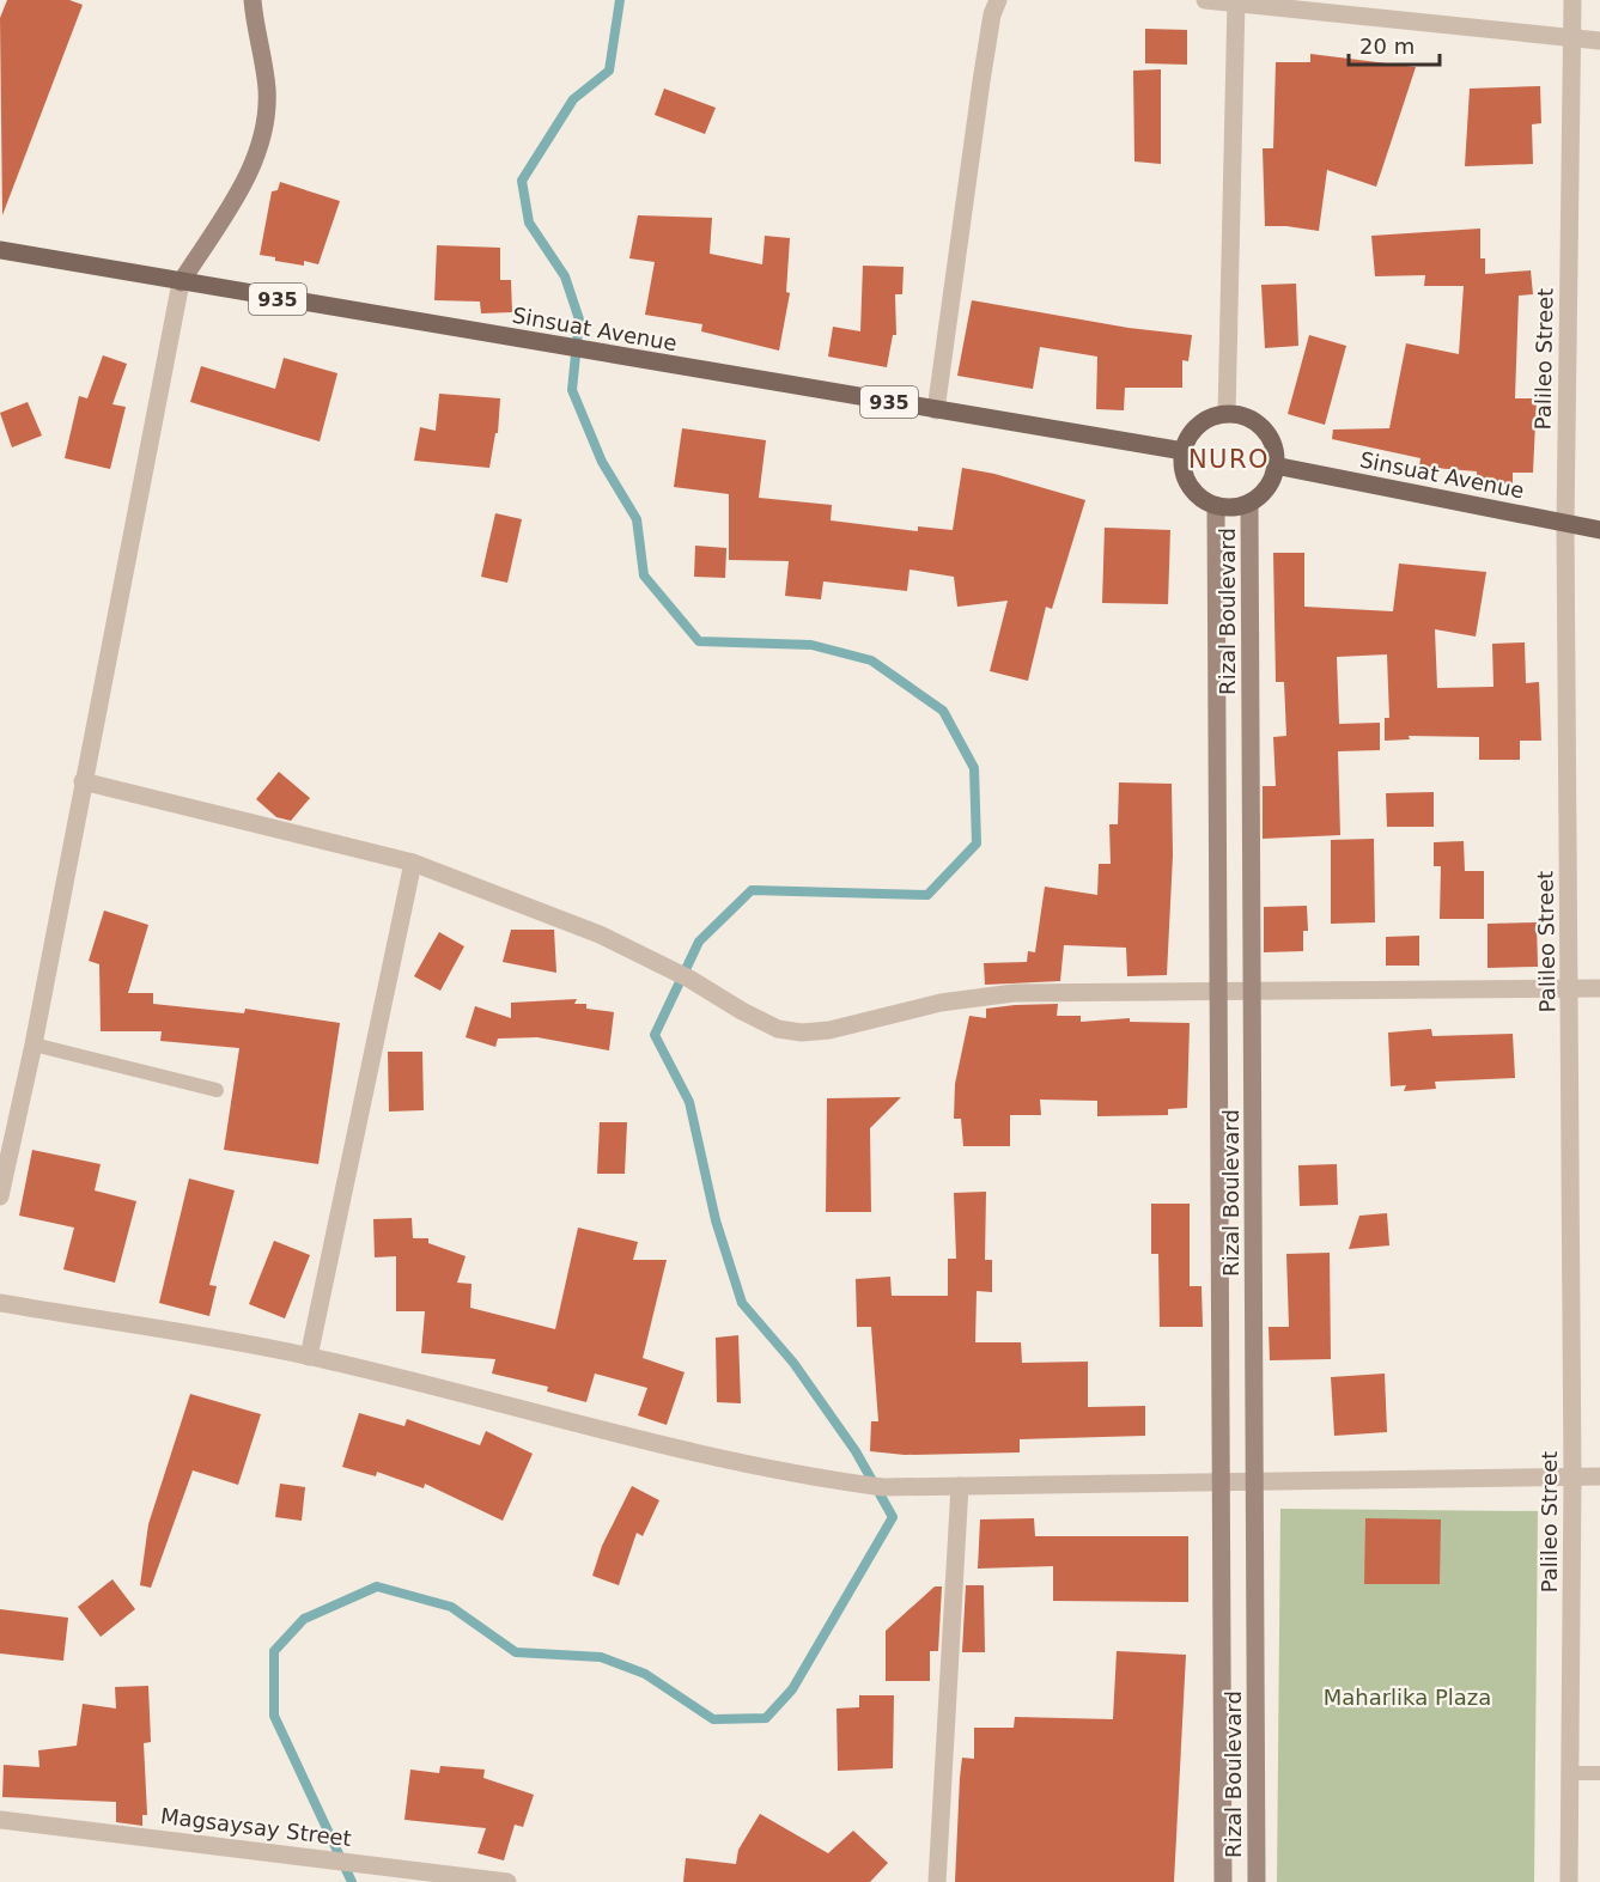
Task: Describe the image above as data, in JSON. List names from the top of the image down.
{
  "streets": {
    "main road": ["935", "Sinsuat Avenue", "Rizal Boulevard"],
    "street": ["Palileo Street", "Magsaysay Street"]
  },
  "crossings": [
    ["Sinsuat Avenue", "Palileo Street"],
    ["Sinsuat Avenue", "Rizal Boulevard"]
  ],
  "districts": ["NURO"],
  "parks": ["Maharlika Plaza"],
  "scale_bar": "20 m"
}
